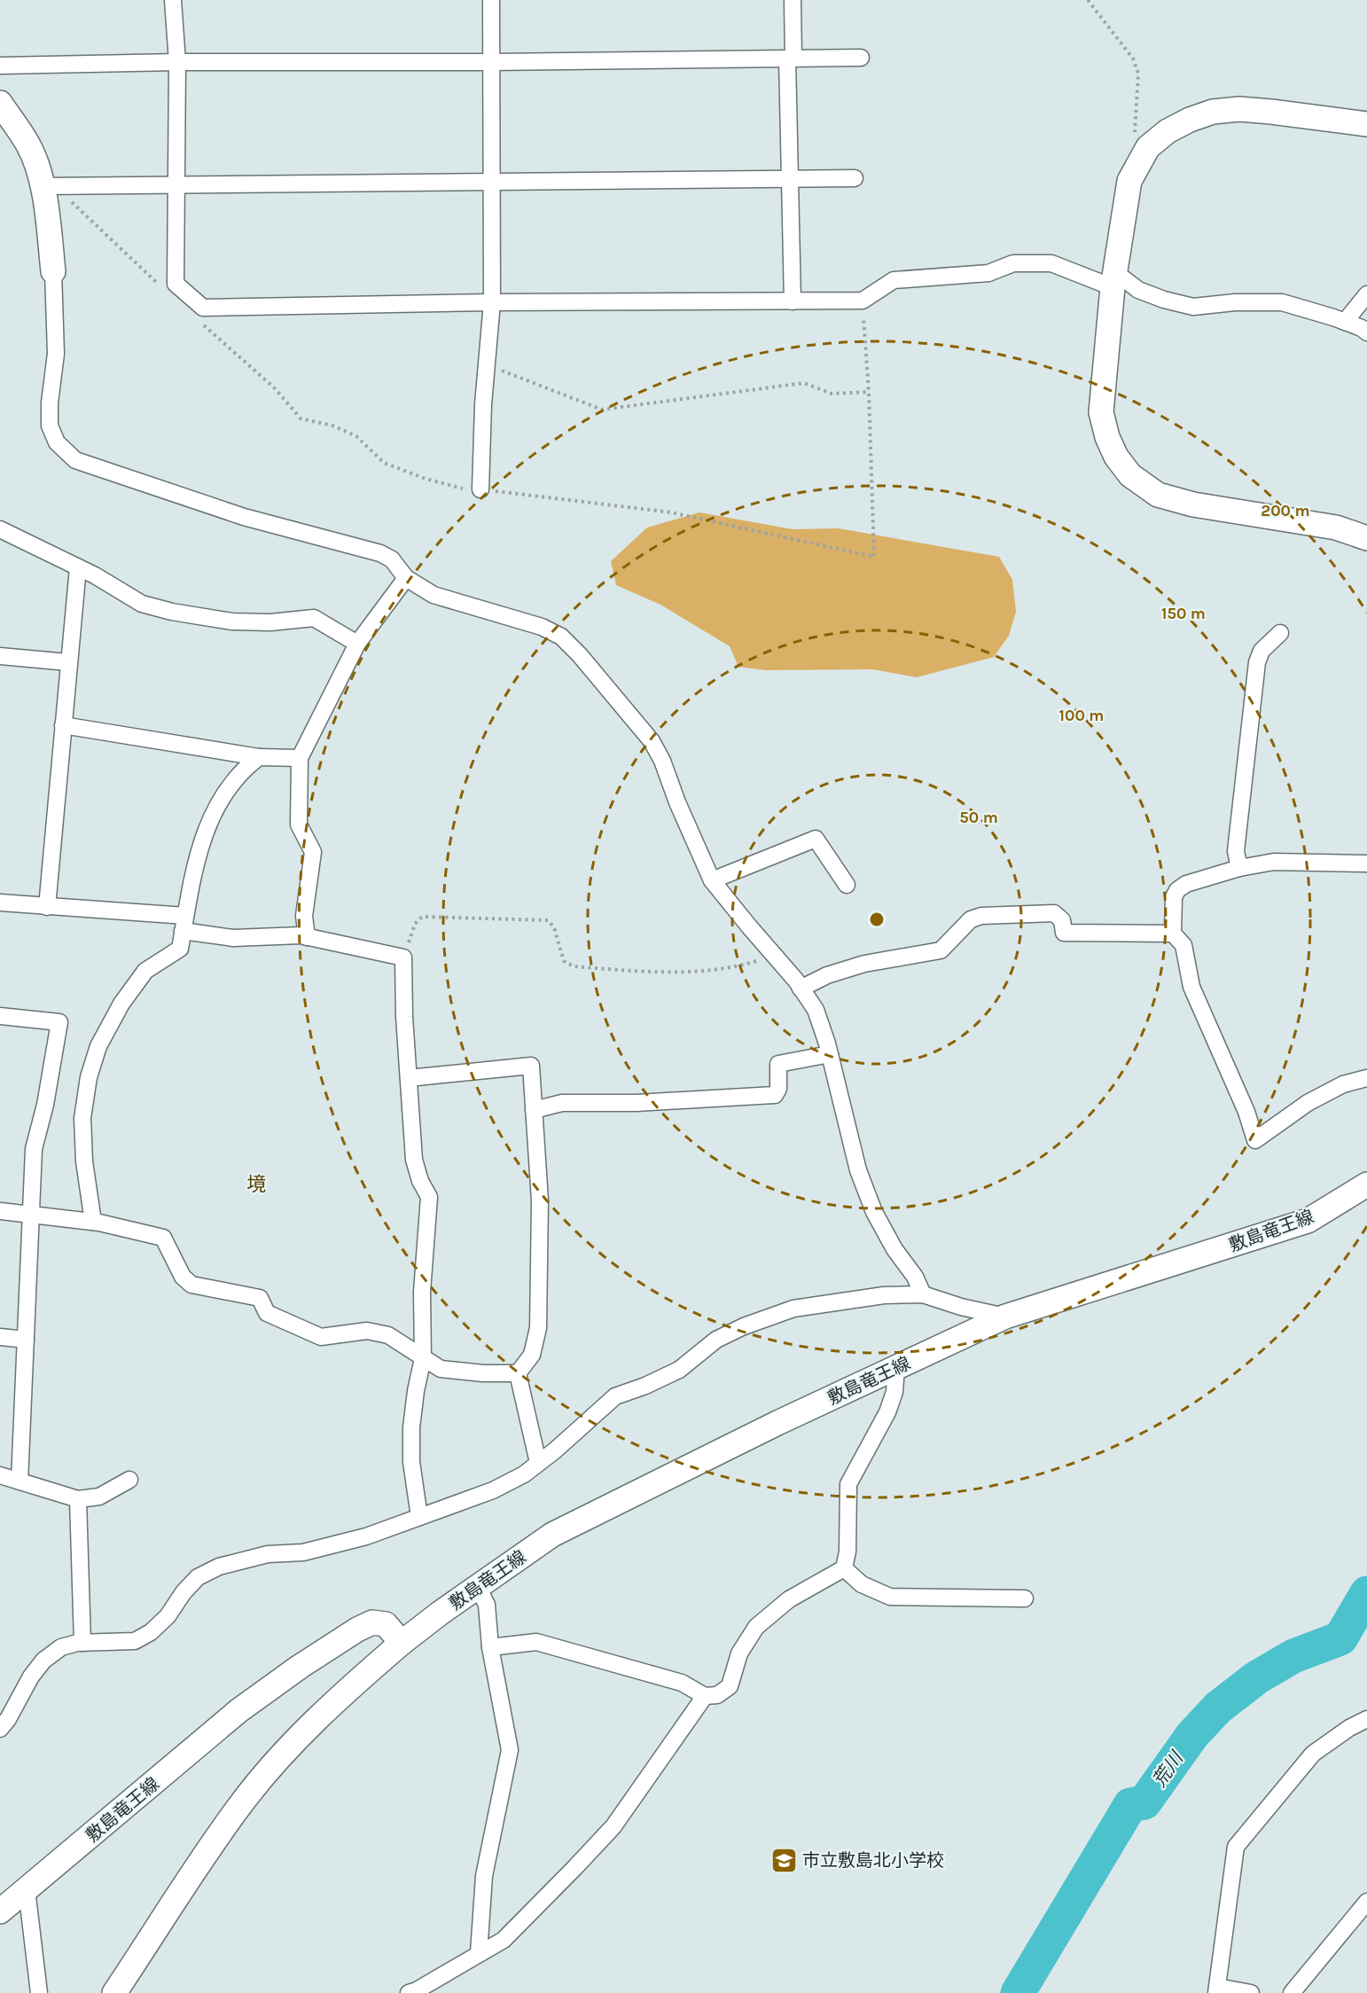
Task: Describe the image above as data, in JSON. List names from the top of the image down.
{
  "streets": {
    "main road": ["敷島竜王線"]
  },
  "districts": ["境"],
  "water": ["荒川"],
  "places": {
    "school or university": ["市立敷島北小学校"]
  },
  "rings": [
    "200 m",
    "150 m",
    "100 m",
    "50 m"
  ]
}
